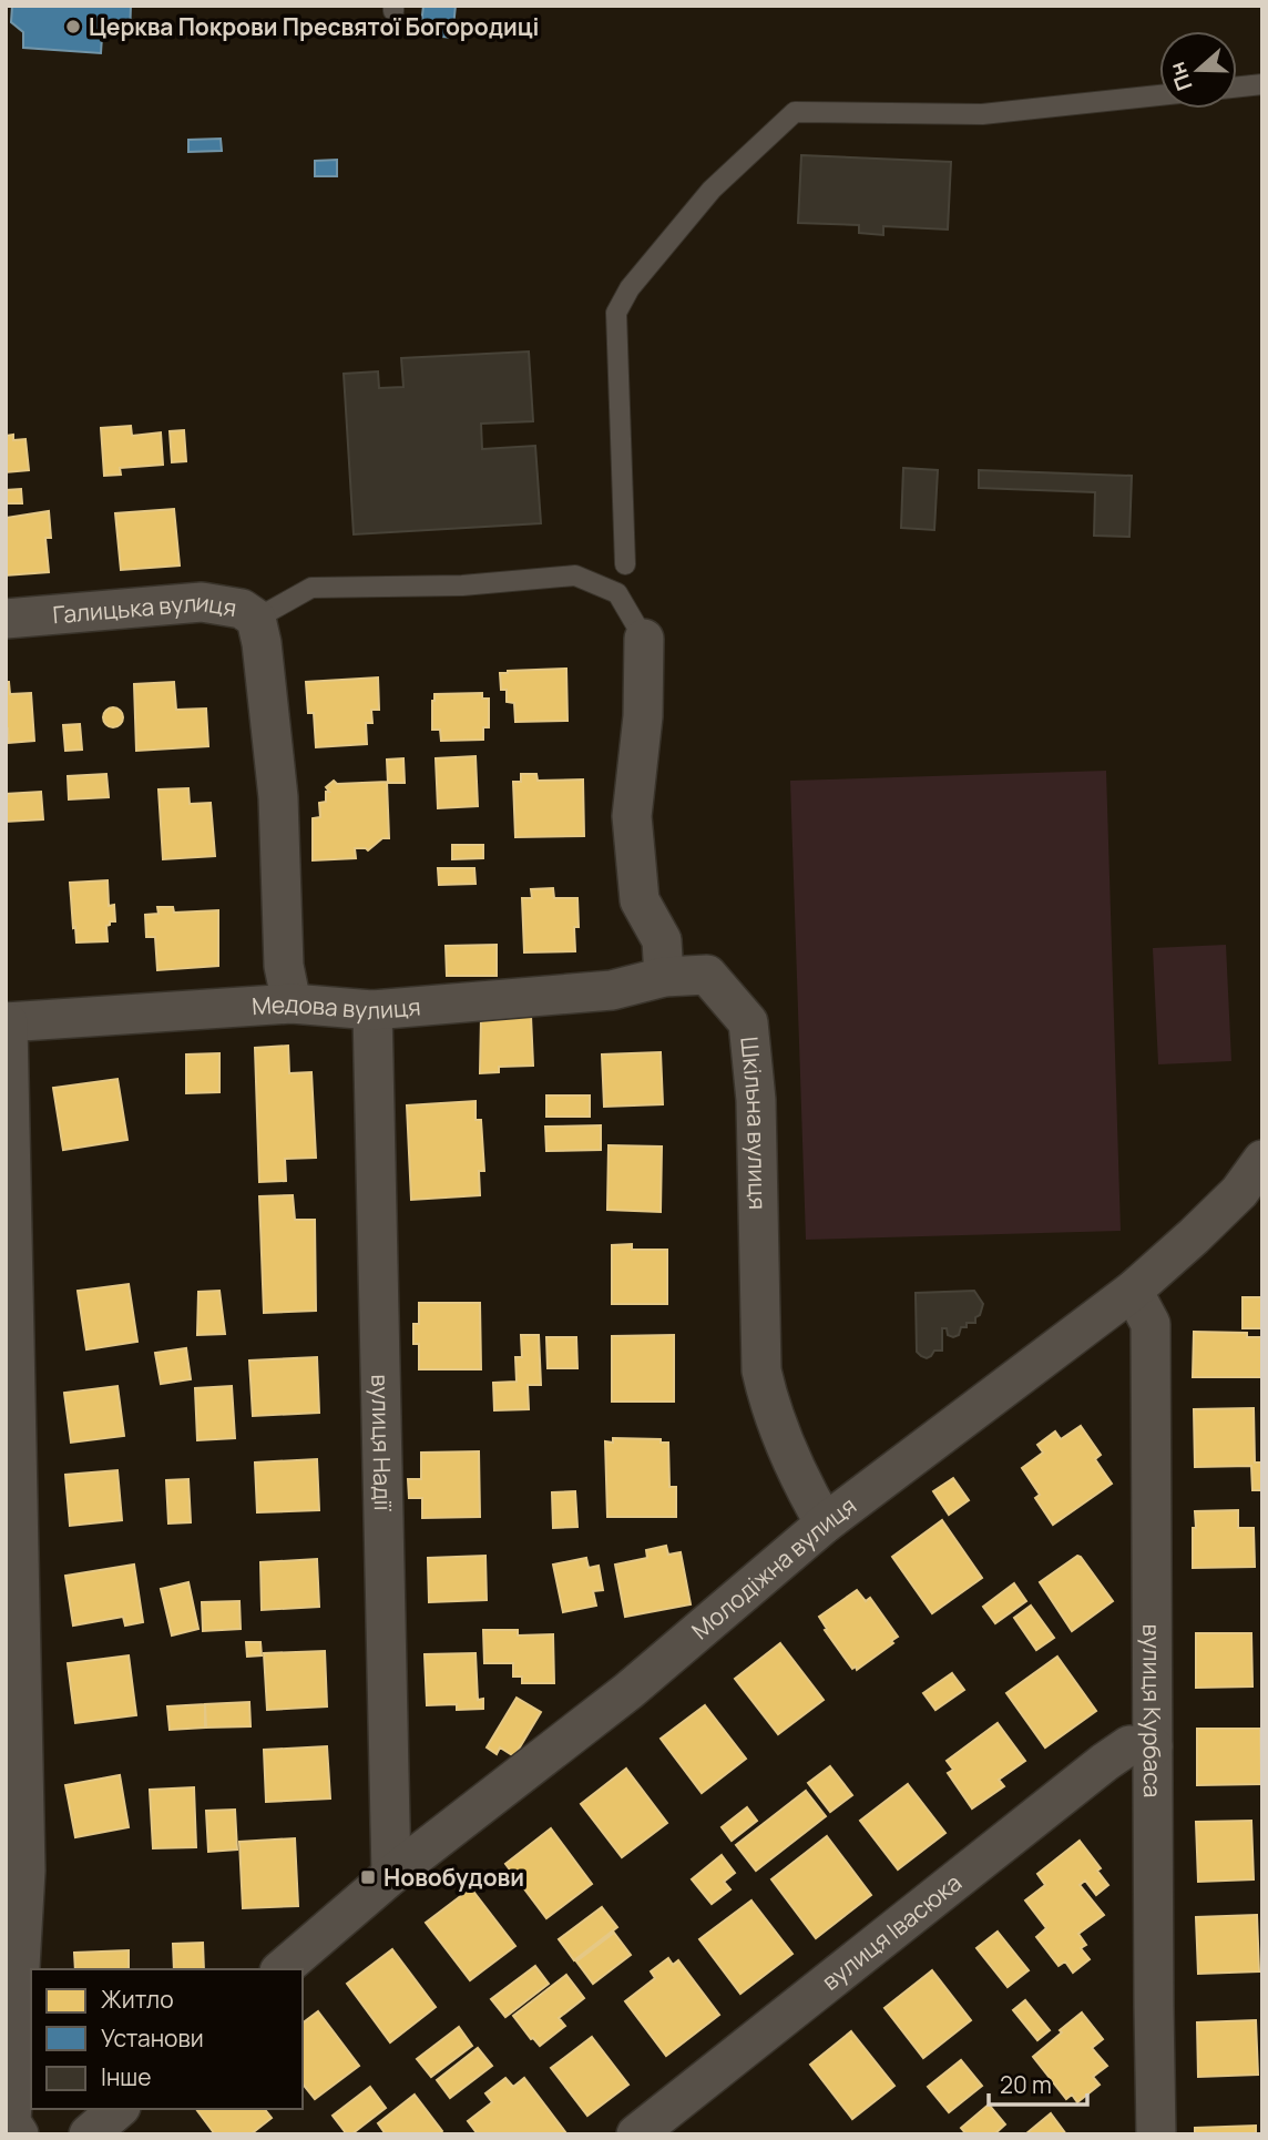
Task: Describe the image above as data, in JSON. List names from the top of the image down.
{
  "streets": {
    "street": [
      "Галицька вулиця",
      "Медова вулиця",
      "Шкільна вулиця",
      "вулиця Надії",
      "Молодіжна вулиця",
      "вулиця Курбаса",
      "вулиця Івасюка"
    ]
  },
  "crossings": [
    ["Медова вулиця", "Шкільна вулиця"],
    ["Медова вулиця", "вулиця Надії"],
    ["Шкільна вулиця", "Молодіжна вулиця"],
    ["вулиця Надії", "Молодіжна вулиця"],
    ["Молодіжна вулиця", "вулиця Курбаса"],
    ["вулиця Курбаса", "вулиця Івасюка"]
  ],
  "places": {
    "other": ["Церква Покрови Пресвятої Богородиці"],
    "transit": ["Новобудови"]
  },
  "legend": ["Житло", "Установи", "Інше"],
  "scale_bar": "20 m",
  "north": "left"
}
